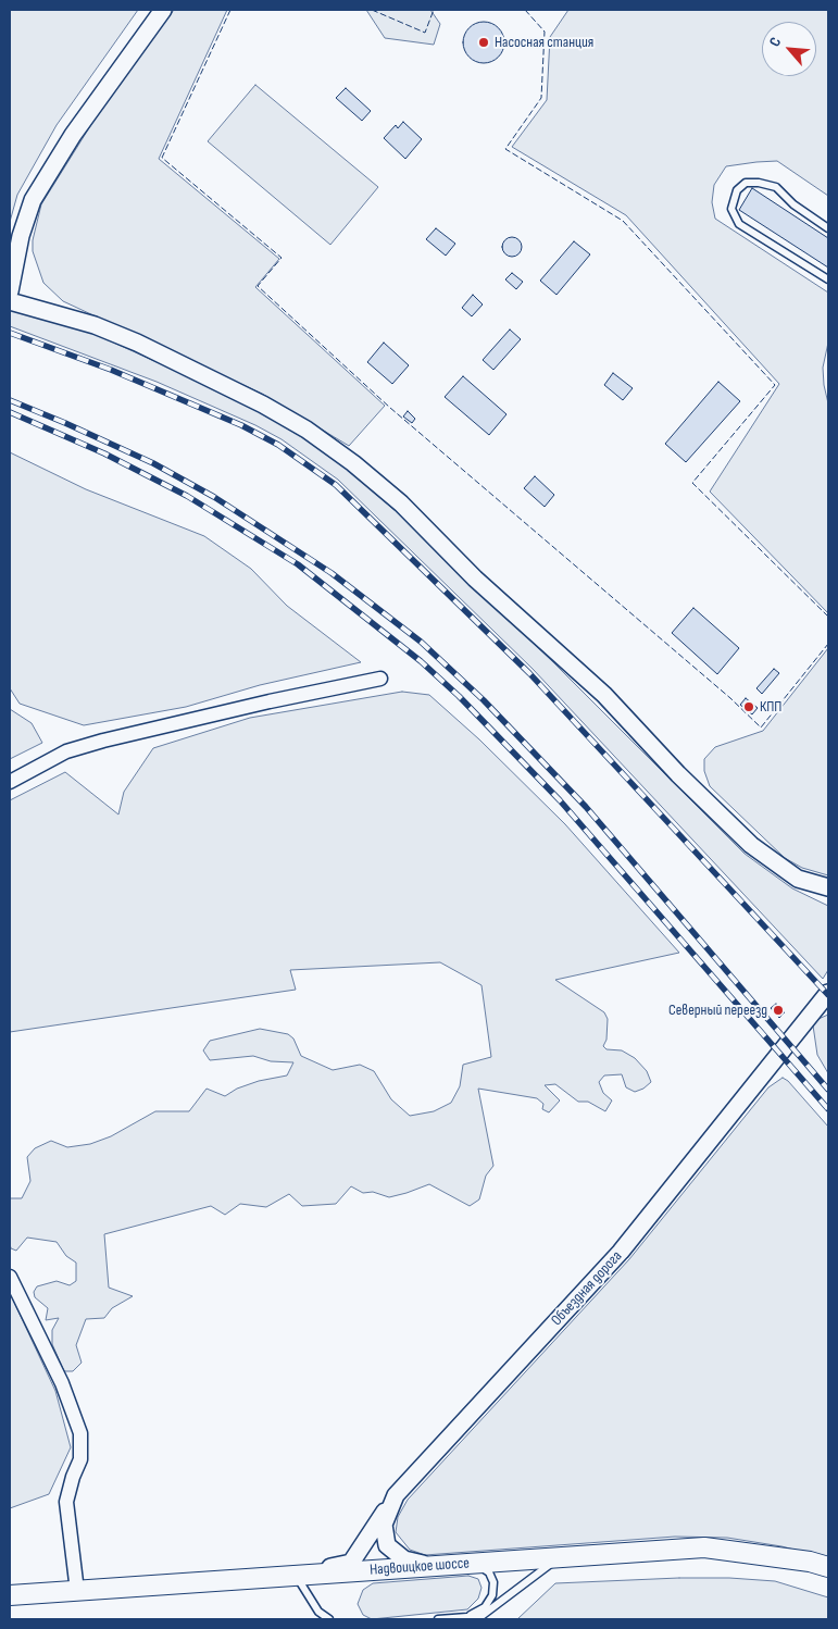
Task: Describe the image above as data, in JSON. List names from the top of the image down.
{
  "streets": {
    "main road": ["Надвоицкое шоссе"],
    "street": ["Объездная дорога"]
  },
  "crossings": [
    ["Объездная дорога", "Надвоицкое шоссе"]
  ],
  "places": ["Насосная станция", "КПП", "Северный переезд"],
  "north": "top left"
}
